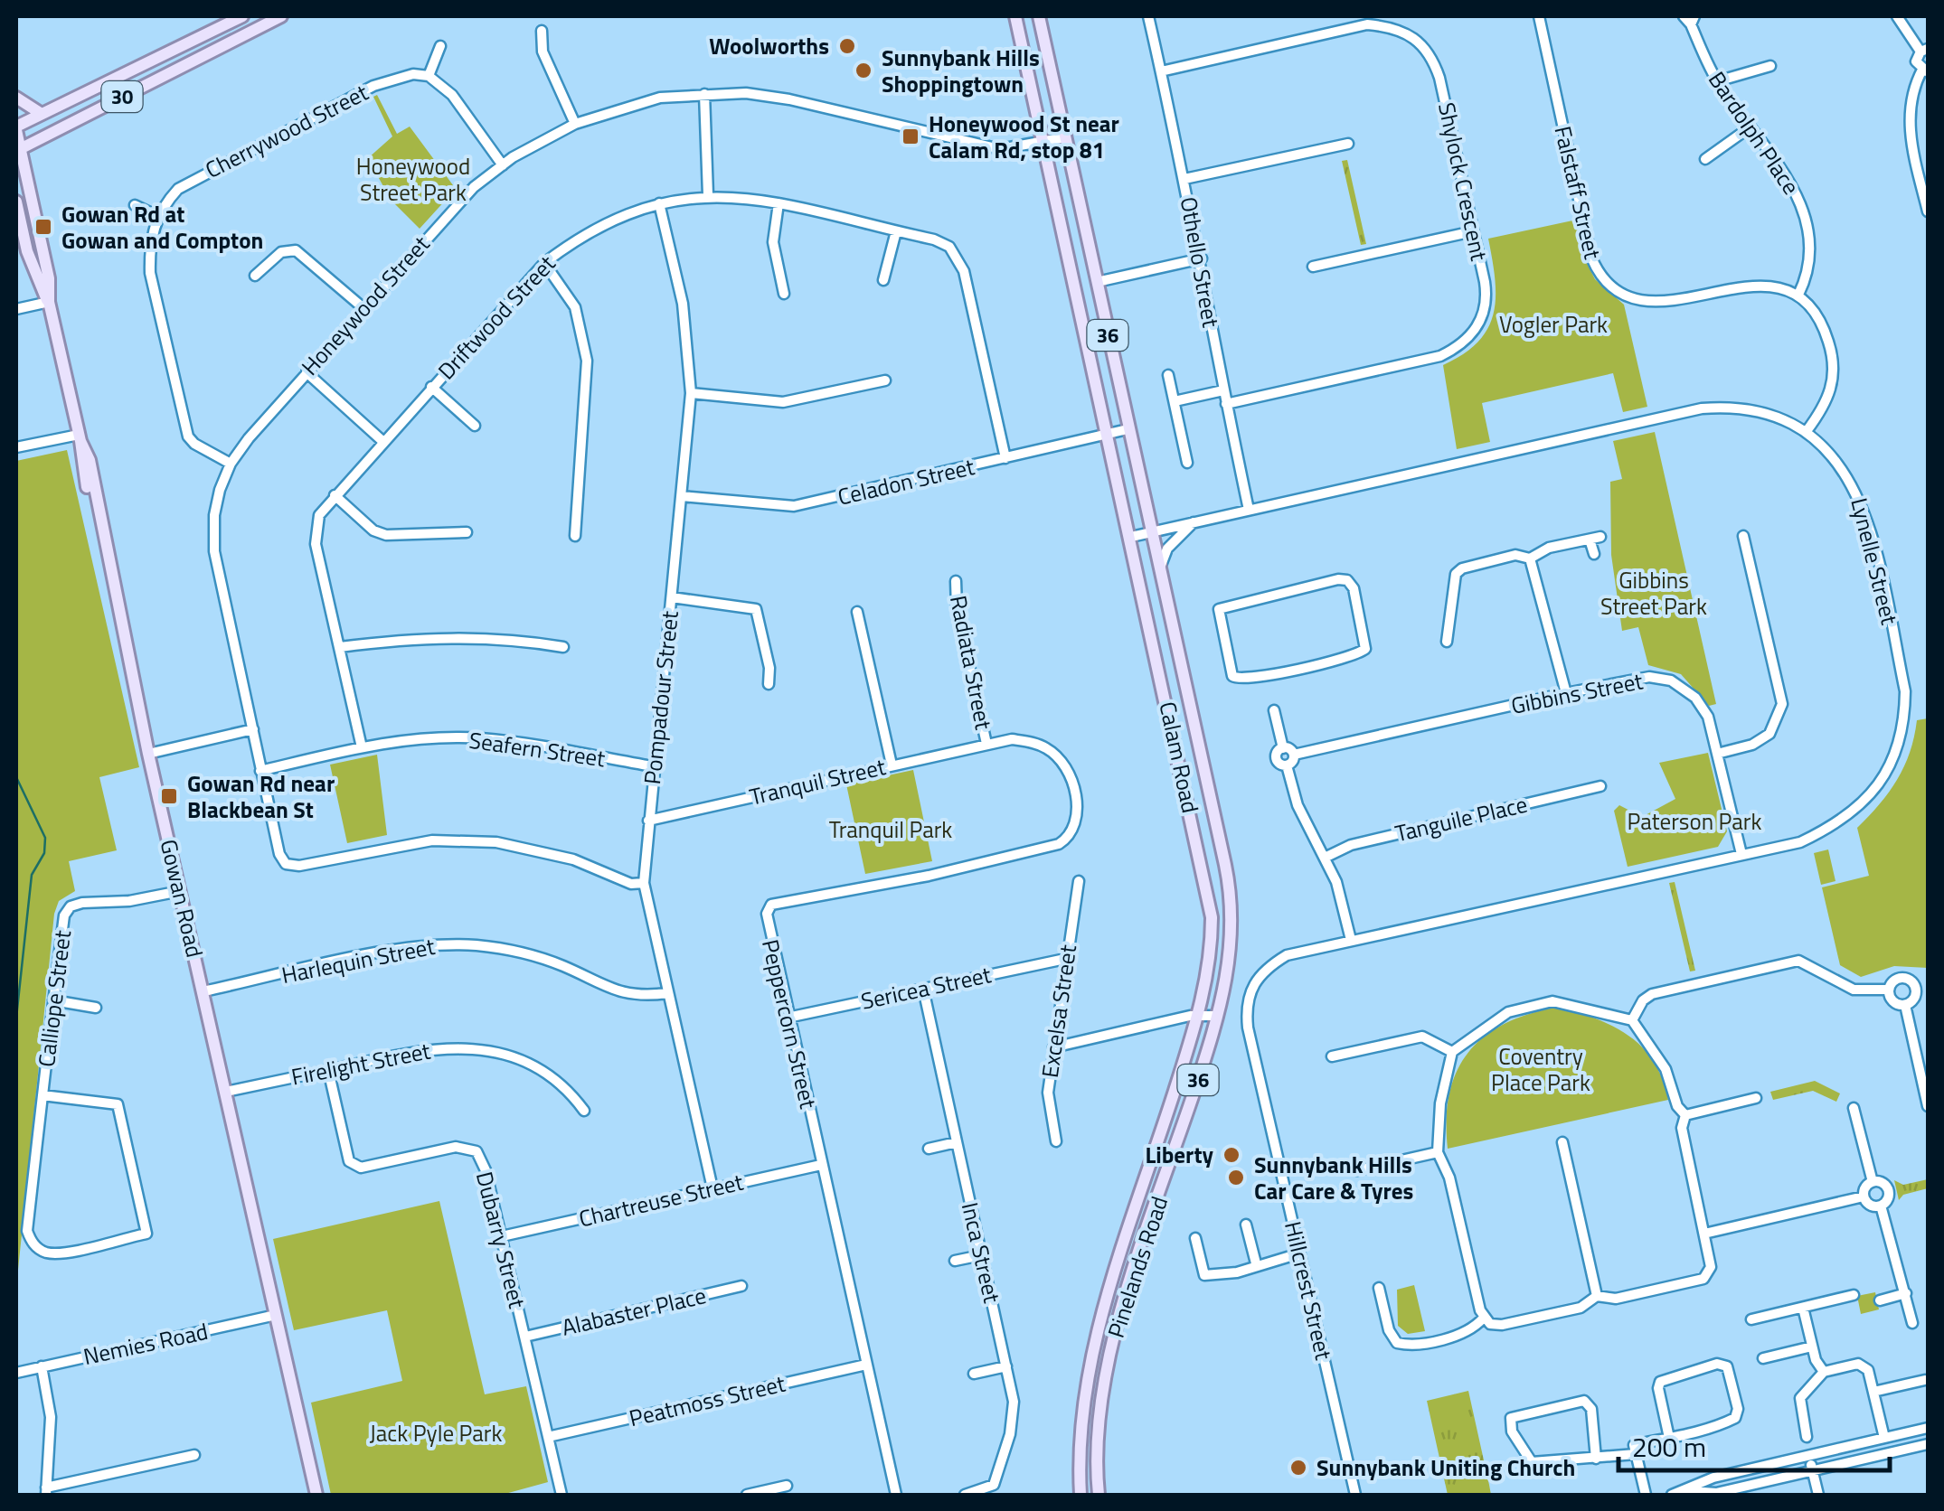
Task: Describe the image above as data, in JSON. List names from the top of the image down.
{
  "streets": {
    "main road": [
      "30",
      "36",
      "Calam Road",
      "Gowan Road",
      "Pinelands Road"
    ],
    "street": [
      "Cherrywood Street",
      "Bardolph Place",
      "Shylock Crescent",
      "Falstaff Street",
      "Othello Street",
      "Honeywood Street",
      "Driftwood Street",
      "Celadon Street",
      "Lynelle Street",
      "Radiata Street",
      "Gibbins Street",
      "Pompadour Street",
      "Seafern Street",
      "Tranquil Street",
      "Tanguile Place",
      "Harlequin Street",
      "Sericea Street",
      "Calliope Street",
      "Excelsa Street",
      "Peppercorn Street",
      "Firelight Street",
      "Chartreuse Street",
      "Dubarry Street",
      "Inca Street",
      "Hillcrest Street",
      "Alabaster Place",
      "Nemies Road",
      "Peatmoss Street"
    ]
  },
  "crossings": [
    ["30", "Gowan Road"],
    ["Bardolph Place", "Falstaff Street"],
    ["Shylock Crescent", "Othello Street"],
    ["Othello Street", "Lynelle Street"],
    ["Honeywood Street", "Pompadour Street"],
    ["Honeywood Street", "Seafern Street"],
    ["Honeywood Street", "Calam Road"],
    ["Driftwood Street", "Celadon Street"],
    ["Driftwood Street", "Pompadour Street"],
    ["Driftwood Street", "Seafern Street"],
    ["Celadon Street", "Pompadour Street"],
    ["Celadon Street", "Calam Road"],
    ["Lynelle Street", "Gibbins Street"],
    ["Lynelle Street", "Calam Road"],
    ["Lynelle Street", "Hillcrest Street"],
    ["Radiata Street", "Tranquil Street"],
    ["Radiata Street", "Peppercorn Street"],
    ["Pompadour Street", "Seafern Street"],
    ["Pompadour Street", "Tranquil Street"],
    ["Pompadour Street", "Harlequin Street"],
    ["Pompadour Street", "Chartreuse Street"],
    ["Calam Road", "Pinelands Road"],
    ["Tranquil Street", "Peppercorn Street"],
    ["Gowan Road", "Harlequin Street"],
    ["Gowan Road", "Calliope Street"],
    ["Gowan Road", "Firelight Street"],
    ["Gowan Road", "Nemies Road"],
    ["Sericea Street", "Excelsa Street"],
    ["Sericea Street", "Peppercorn Street"],
    ["Sericea Street", "Inca Street"],
    ["Peppercorn Street", "Chartreuse Street"],
    ["Peppercorn Street", "Peatmoss Street"],
    ["Firelight Street", "Dubarry Street"],
    ["Chartreuse Street", "Dubarry Street"],
    ["Dubarry Street", "Alabaster Place"],
    ["Dubarry Street", "Peatmoss Street"]
  ],
  "parks": [
    "Honeywood Street Park",
    "Vogler Park",
    "Gibbins Street Park",
    "Paterson Park",
    "Tranquil Park",
    "Coventry Place Park",
    "Jack Pyle Park"
  ],
  "places": {
    "other": [
      "Woolworths",
      "Sunnybank Hills Shoppingtown",
      "Liberty",
      "Sunnybank Hills Car Care & Tyres",
      "Sunnybank Uniting Church"
    ],
    "transit": ["Honeywood St near Calam Rd, stop 81", "Gowan Rd at Gowan and Compton", "Gowan Rd near Blackbean St"]
  },
  "scale_bar": "200 m"
}
